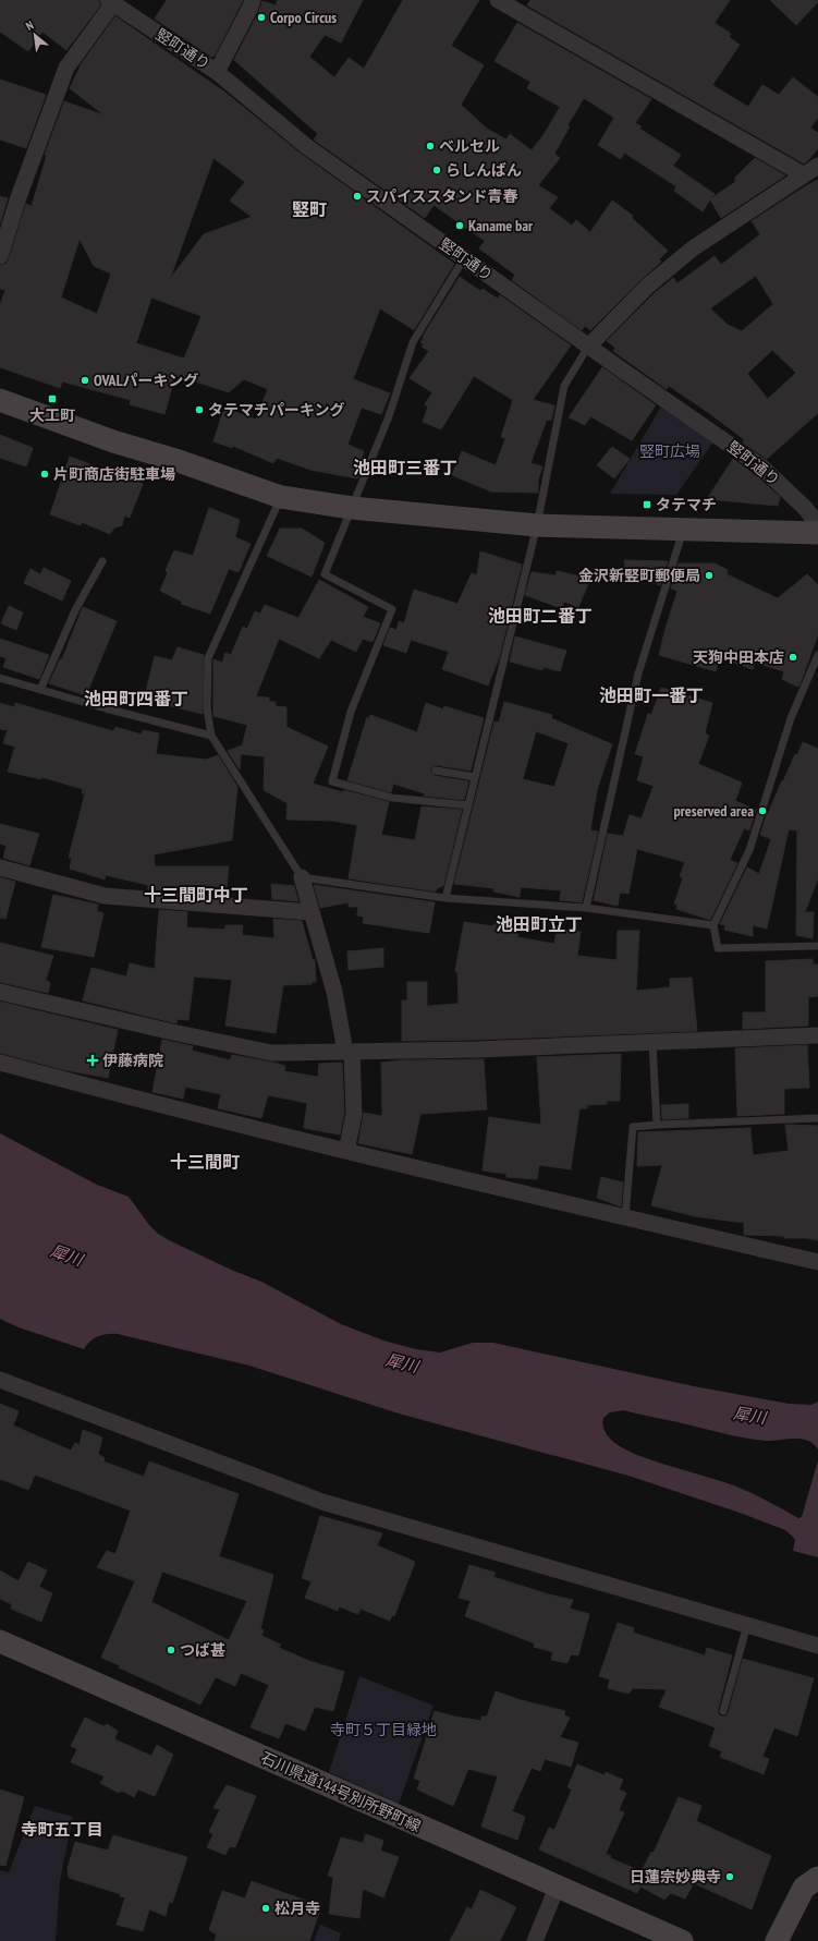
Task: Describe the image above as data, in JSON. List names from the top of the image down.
{
  "streets": {
    "street": ["竪町通り", "石川県道144号別所野町線"]
  },
  "districts": [
    "竪町",
    "池田町三番丁",
    "池田町二番丁",
    "池田町一番丁",
    "池田町四番丁",
    "十三間町中丁",
    "池田町立丁",
    "十三間町",
    "寺町五丁目"
  ],
  "water": ["犀川"],
  "parks": ["竪町広場", "寺町５丁目緑地"],
  "places": {
    "other": [
      "Corpo Circus",
      "ベルセル",
      "らしんばん",
      "スパイススタンド青春",
      "Kaname bar",
      "OVALパーキング",
      "タテマチパーキング",
      "片町商店街駐車場",
      "金沢新竪町郵便局",
      "天狗中田本店",
      "preserved area",
      "つば甚",
      "日蓮宗妙典寺",
      "松月寺"
    ],
    "transit": ["大工町", "タテマチ"],
    "health": ["伊藤病院"]
  },
  "north": "top left"
}
